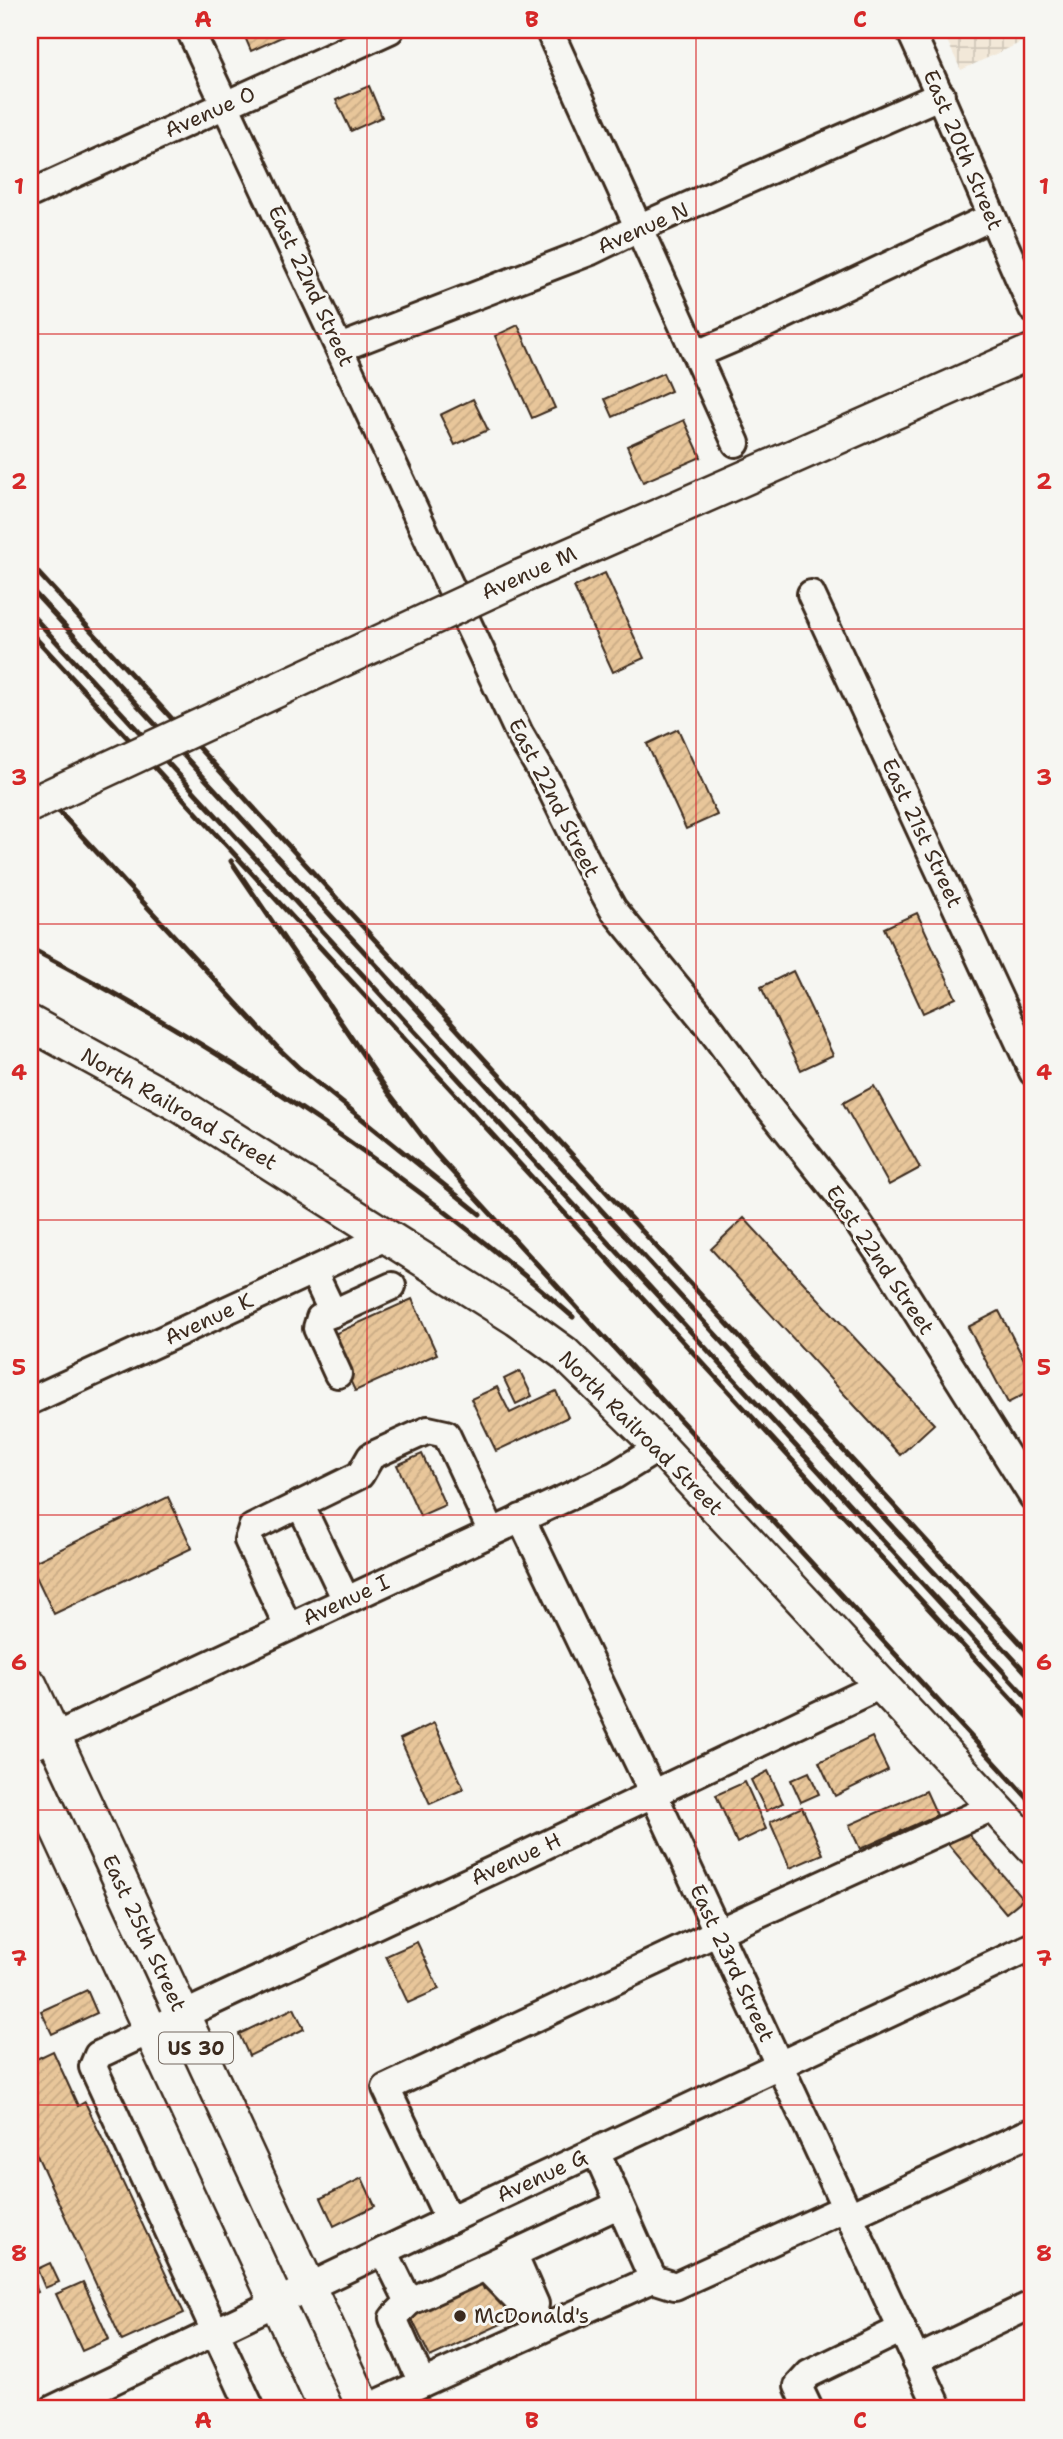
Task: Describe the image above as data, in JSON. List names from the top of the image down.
{
  "streets": {
    "main road": [
      "Avenue M",
      "North Railroad Street",
      "East 25th Street",
      "US 30"
    ],
    "street": [
      "Avenue O",
      "East 20th Street",
      "Avenue N",
      "East 22nd Street",
      "East 21st Street",
      "Avenue K",
      "Avenue I",
      "Avenue H",
      "East 23rd Street",
      "Avenue G"
    ]
  },
  "crossings": [
    ["Avenue O", "East 22nd Street"],
    ["East 20th Street", "Avenue N"],
    ["Avenue N", "East 22nd Street"],
    ["North Railroad Street", "Avenue K"],
    ["North Railroad Street", "Avenue I"],
    ["North Railroad Street", "Avenue H"],
    ["Avenue I", "East 25th Street"],
    ["Avenue I", "East 23rd Street"],
    ["Avenue H", "East 25th Street"],
    ["Avenue H", "East 23rd Street"],
    ["Avenue H", "Avenue G"],
    ["East 25th Street", "Avenue G"],
    ["East 23rd Street", "Avenue G"]
  ],
  "places": ["McDonald's"],
  "grid": {
    "columns": ["A", "B", "C"],
    "rows": [
      "1",
      "2",
      "3",
      "4",
      "5",
      "6",
      "7",
      "8"
    ]
  }
}
